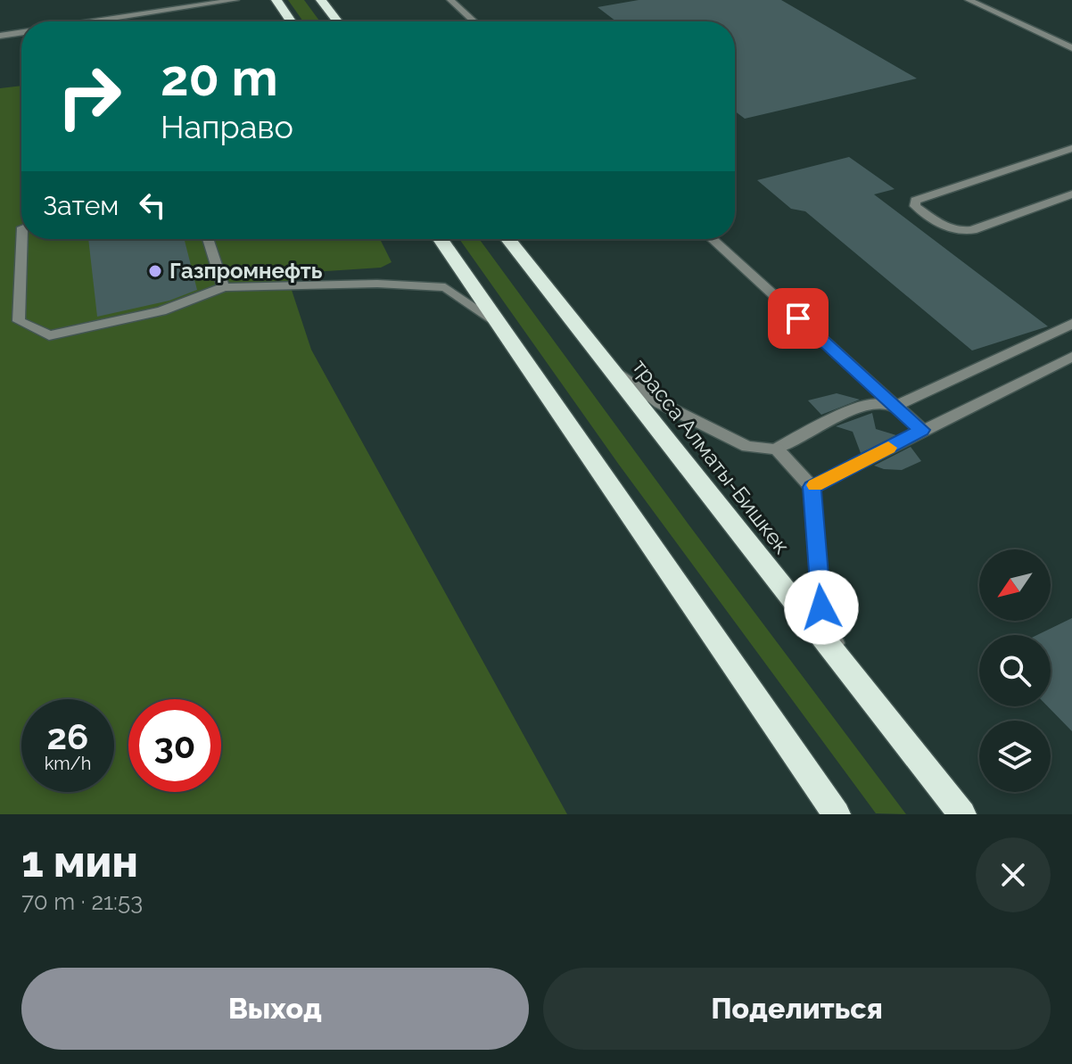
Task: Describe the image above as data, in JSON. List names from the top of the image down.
{
  "streets": {
    "highway": ["трасса Алматы-Бишкек"]
  },
  "places": ["Газпромнефть"],
  "north": "bottom left",
  "page": {
    "turn": ["20 m", "Направо"],
    "then": "Затем",
    "speed": "26 km/h",
    "limit": "30",
    "heading": ["1 мин", "70 m · 21:53"],
    "buttons": ["Выход", "Поделиться"]
  }
}
